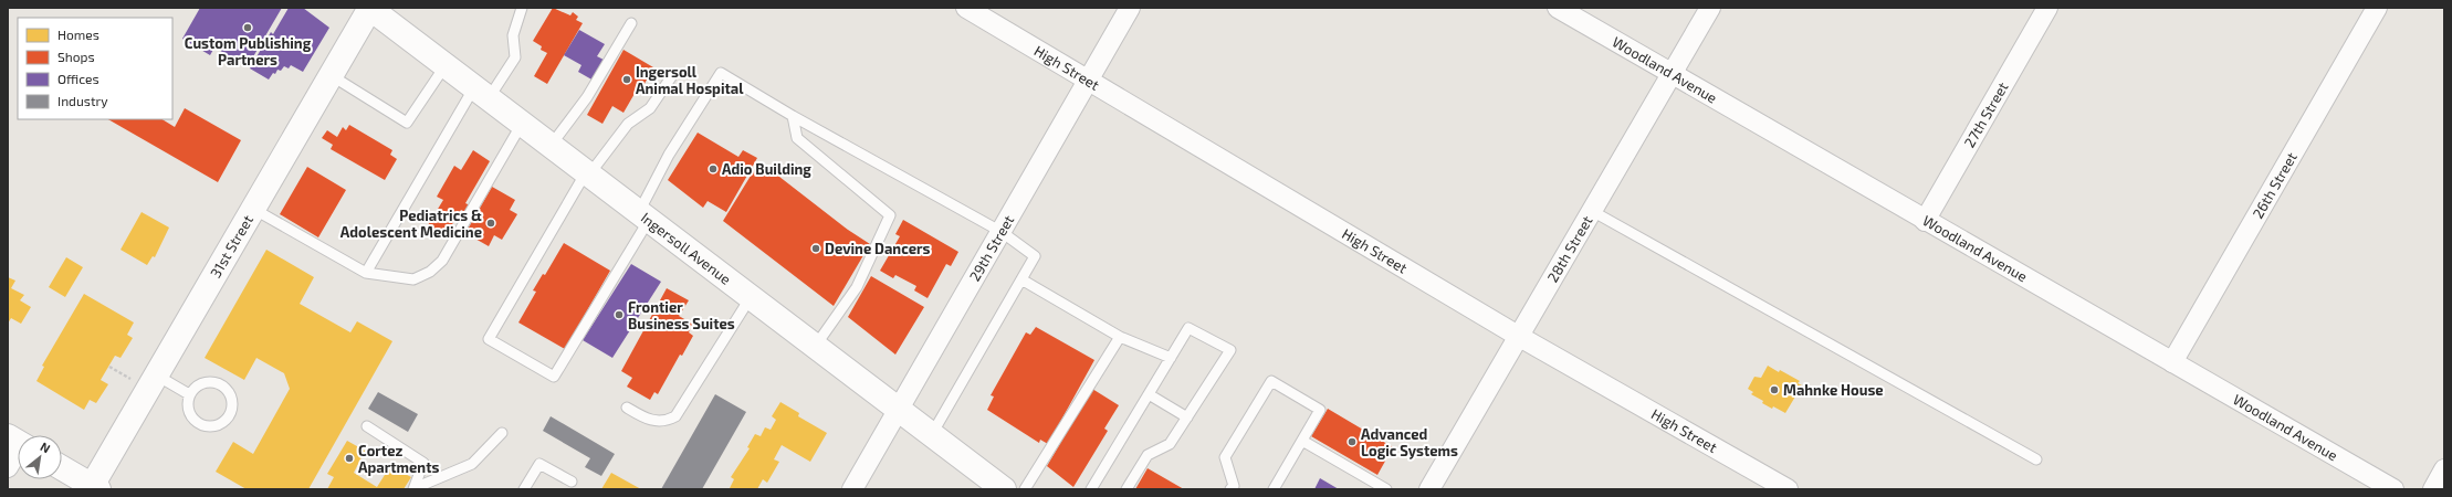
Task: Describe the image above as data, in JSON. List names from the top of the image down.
{
  "streets": {
    "main road": ["31st Street", "Ingersoll Avenue"],
    "street": [
      "High Street",
      "Woodland Avenue",
      "27th Street",
      "26th Street",
      "29th Street",
      "28th Street"
    ]
  },
  "crossings": [
    ["High Street", "29th Street"],
    ["High Street", "28th Street"],
    ["Woodland Avenue", "27th Street"],
    ["Woodland Avenue", "26th Street"],
    ["Woodland Avenue", "28th Street"],
    ["31st Street", "Ingersoll Avenue"],
    ["Ingersoll Avenue", "29th Street"]
  ],
  "places": [
    "Custom Publishing Partners",
    "Ingersoll Animal Hospital",
    "Adio Building",
    "Pediatrics & Adolescent Medicine",
    "Devine Dancers",
    "Frontier Business Suites",
    "Mahnke House",
    "Advanced Logic Systems",
    "Cortez Apartments"
  ],
  "legend": [
    "Homes",
    "Shops",
    "Offices",
    "Industry"
  ],
  "north": "top right"
}
